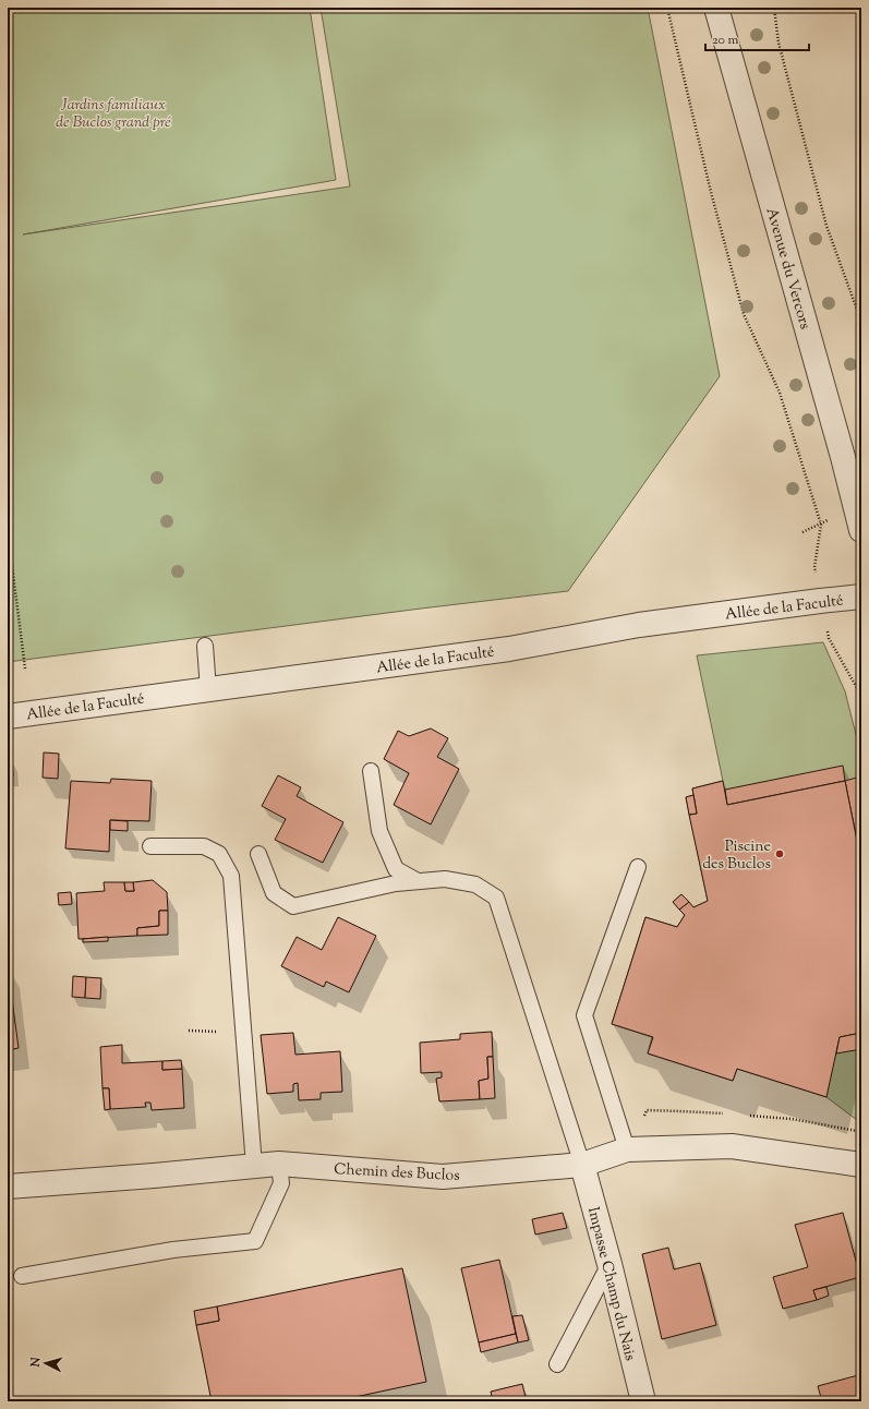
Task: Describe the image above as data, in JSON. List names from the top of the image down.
{
  "streets": {
    "street": [
      "Avenue du Vercors",
      "Allée de la Faculté",
      "Chemin des Buclos",
      "Impasse Champ du Nais"
    ]
  },
  "crossings": [
    ["Chemin des Buclos", "Impasse Champ du Nais"]
  ],
  "parks": ["Jardins familiaux de Buclos grand pré"],
  "places": ["Piscine des Buclos"],
  "scale_bar": "20 m",
  "north": "left"
}
